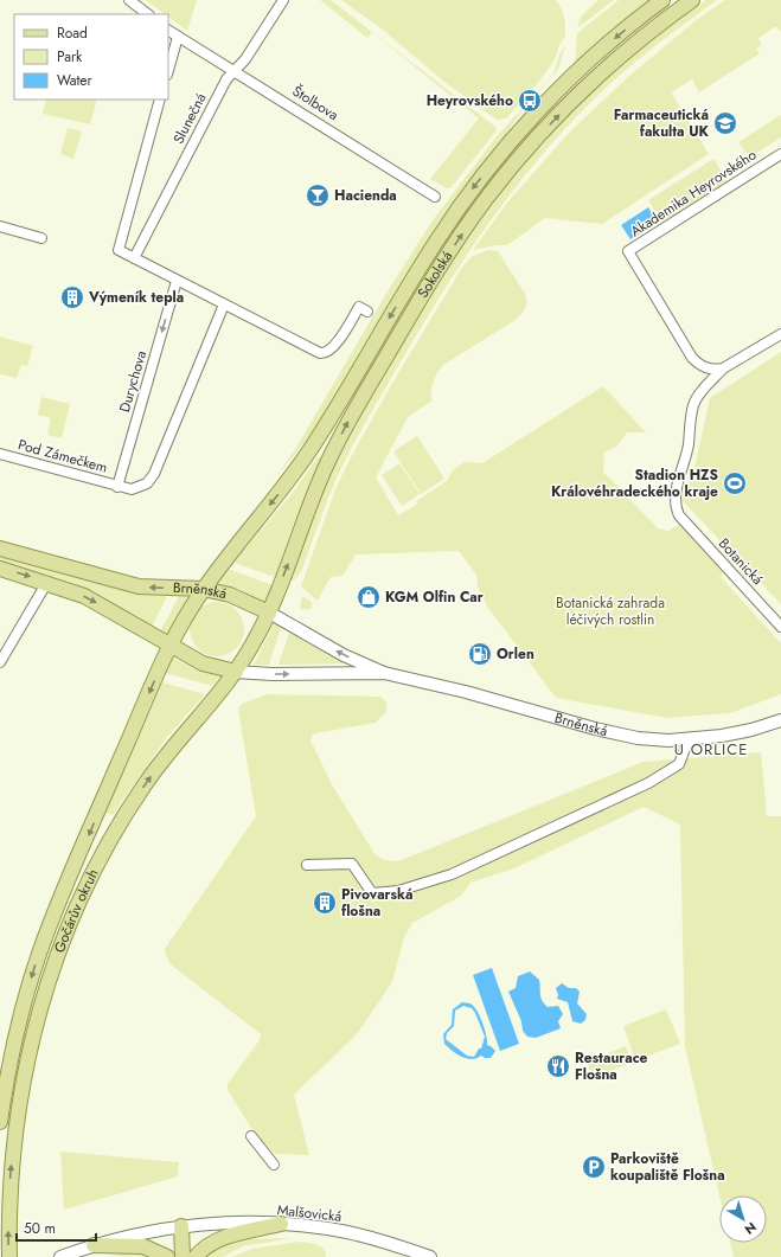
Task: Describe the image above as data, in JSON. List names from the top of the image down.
{
  "streets": {
    "main road": ["Sokolská", "Brněnská", "Gočárův okruh"],
    "street": [
      "Štolbova",
      "Slunečná",
      "Akademika Heyrovského",
      "Durychova",
      "Pod Zámečkem",
      "Botanická",
      "Malšovická"
    ]
  },
  "crossings": [
    ["Štolbova", "Slunečná"],
    ["Akademika Heyrovského", "Botanická"],
    ["Sokolská", "Brněnská"],
    ["Sokolská", "Gočárův okruh"],
    ["Durychova", "Pod Zámečkem"],
    ["Brněnská", "Gočárův okruh"]
  ],
  "districts": ["U ORLICE"],
  "parks": ["Botanická zahrada léčivých rostlin"],
  "places": {
    "bus stop": ["Heyrovského"],
    "school or university": ["Farmaceutická fakulta UK"],
    "bar": ["Hacienda"],
    "building": ["Výmeník tepla", "Pivovarská flošna"],
    "sports": ["Stadion HZS Královéhradeckého kraje"],
    "shop": ["KGM Olfin Car"],
    "fuel station": ["Orlen"],
    "restaurant": ["Restaurace Flošna"],
    "parking": ["Parkoviště koupaliště Flošna"]
  },
  "legend": ["Road", "Park", "Water"],
  "scale_bar": "50 m",
  "north": "bottom right"
}
